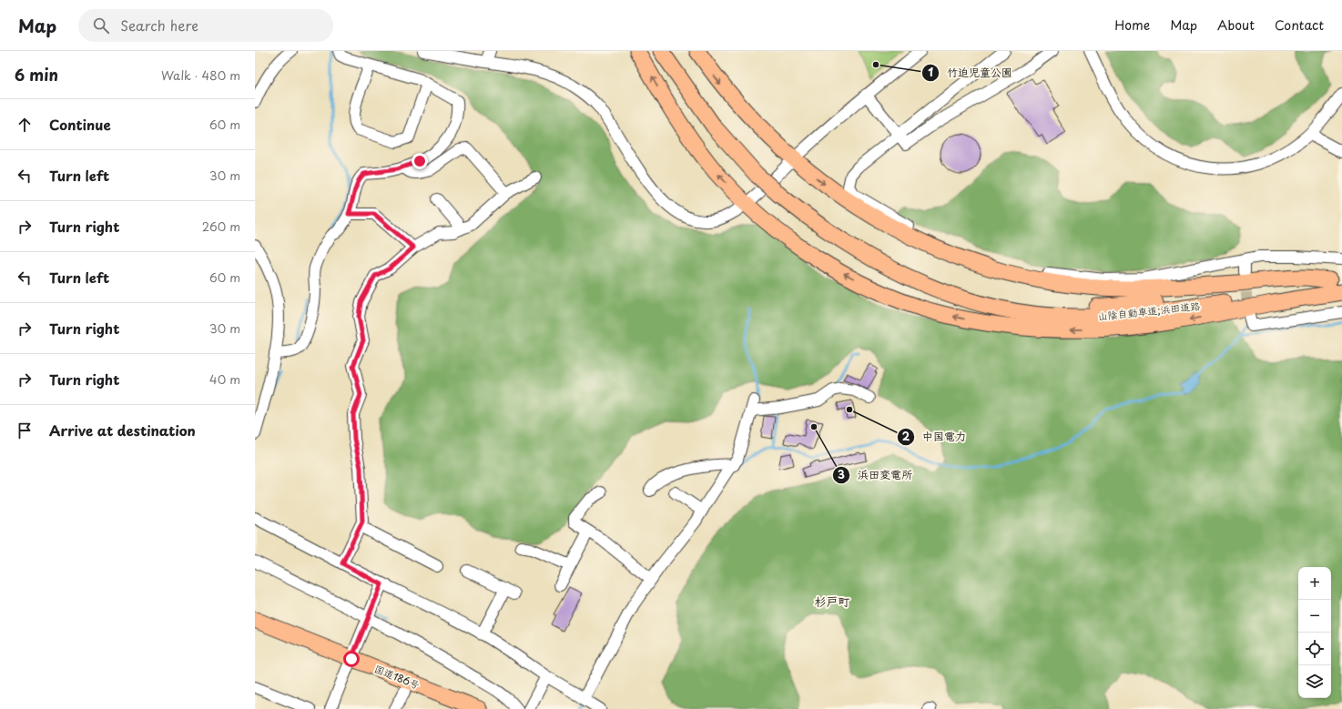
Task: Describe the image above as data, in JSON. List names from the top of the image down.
{
  "streets": {
    "highway": ["山陰自動車道;浜田道路", "国道186号"]
  },
  "districts": ["杉戸町"],
  "places": ["竹迫児童公園", "中国電力", "浜田変電所"],
  "page": {
    "header": "Map",
    "search": "Search here",
    "nav": [
      "Home",
      "Map",
      "About",
      "Contact"
    ],
    "heading": ["6 min", "Walk · 480 m"],
    "list": [
      ["Continue", "60 m"],
      ["Turn left", "30 m"],
      ["Turn right", "260 m"],
      ["Turn left", "60 m"],
      ["Turn right", "30 m"],
      ["Turn right", "40 m"],
      "Arrive at destination"
    ],
    "map_buttons": ["+", "−"]
  }
}
